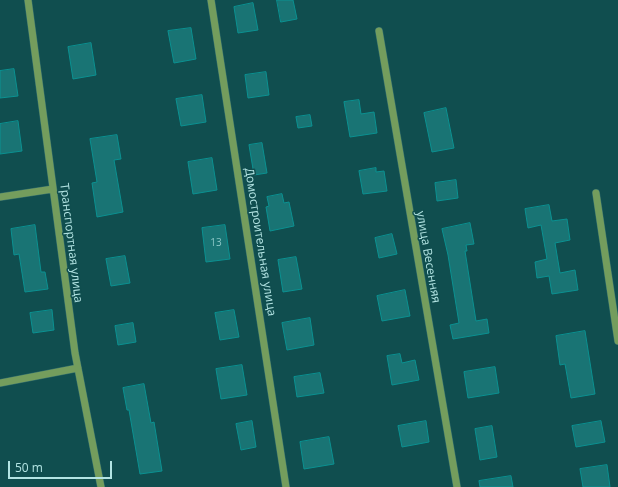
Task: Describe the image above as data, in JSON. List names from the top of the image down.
{
  "streets": {
    "street": ["Домостроительная улица", "Транспортная улица", "улица Весенняя"]
  },
  "house_numbers": ["13"],
  "scale_bar": "50 m"
}
